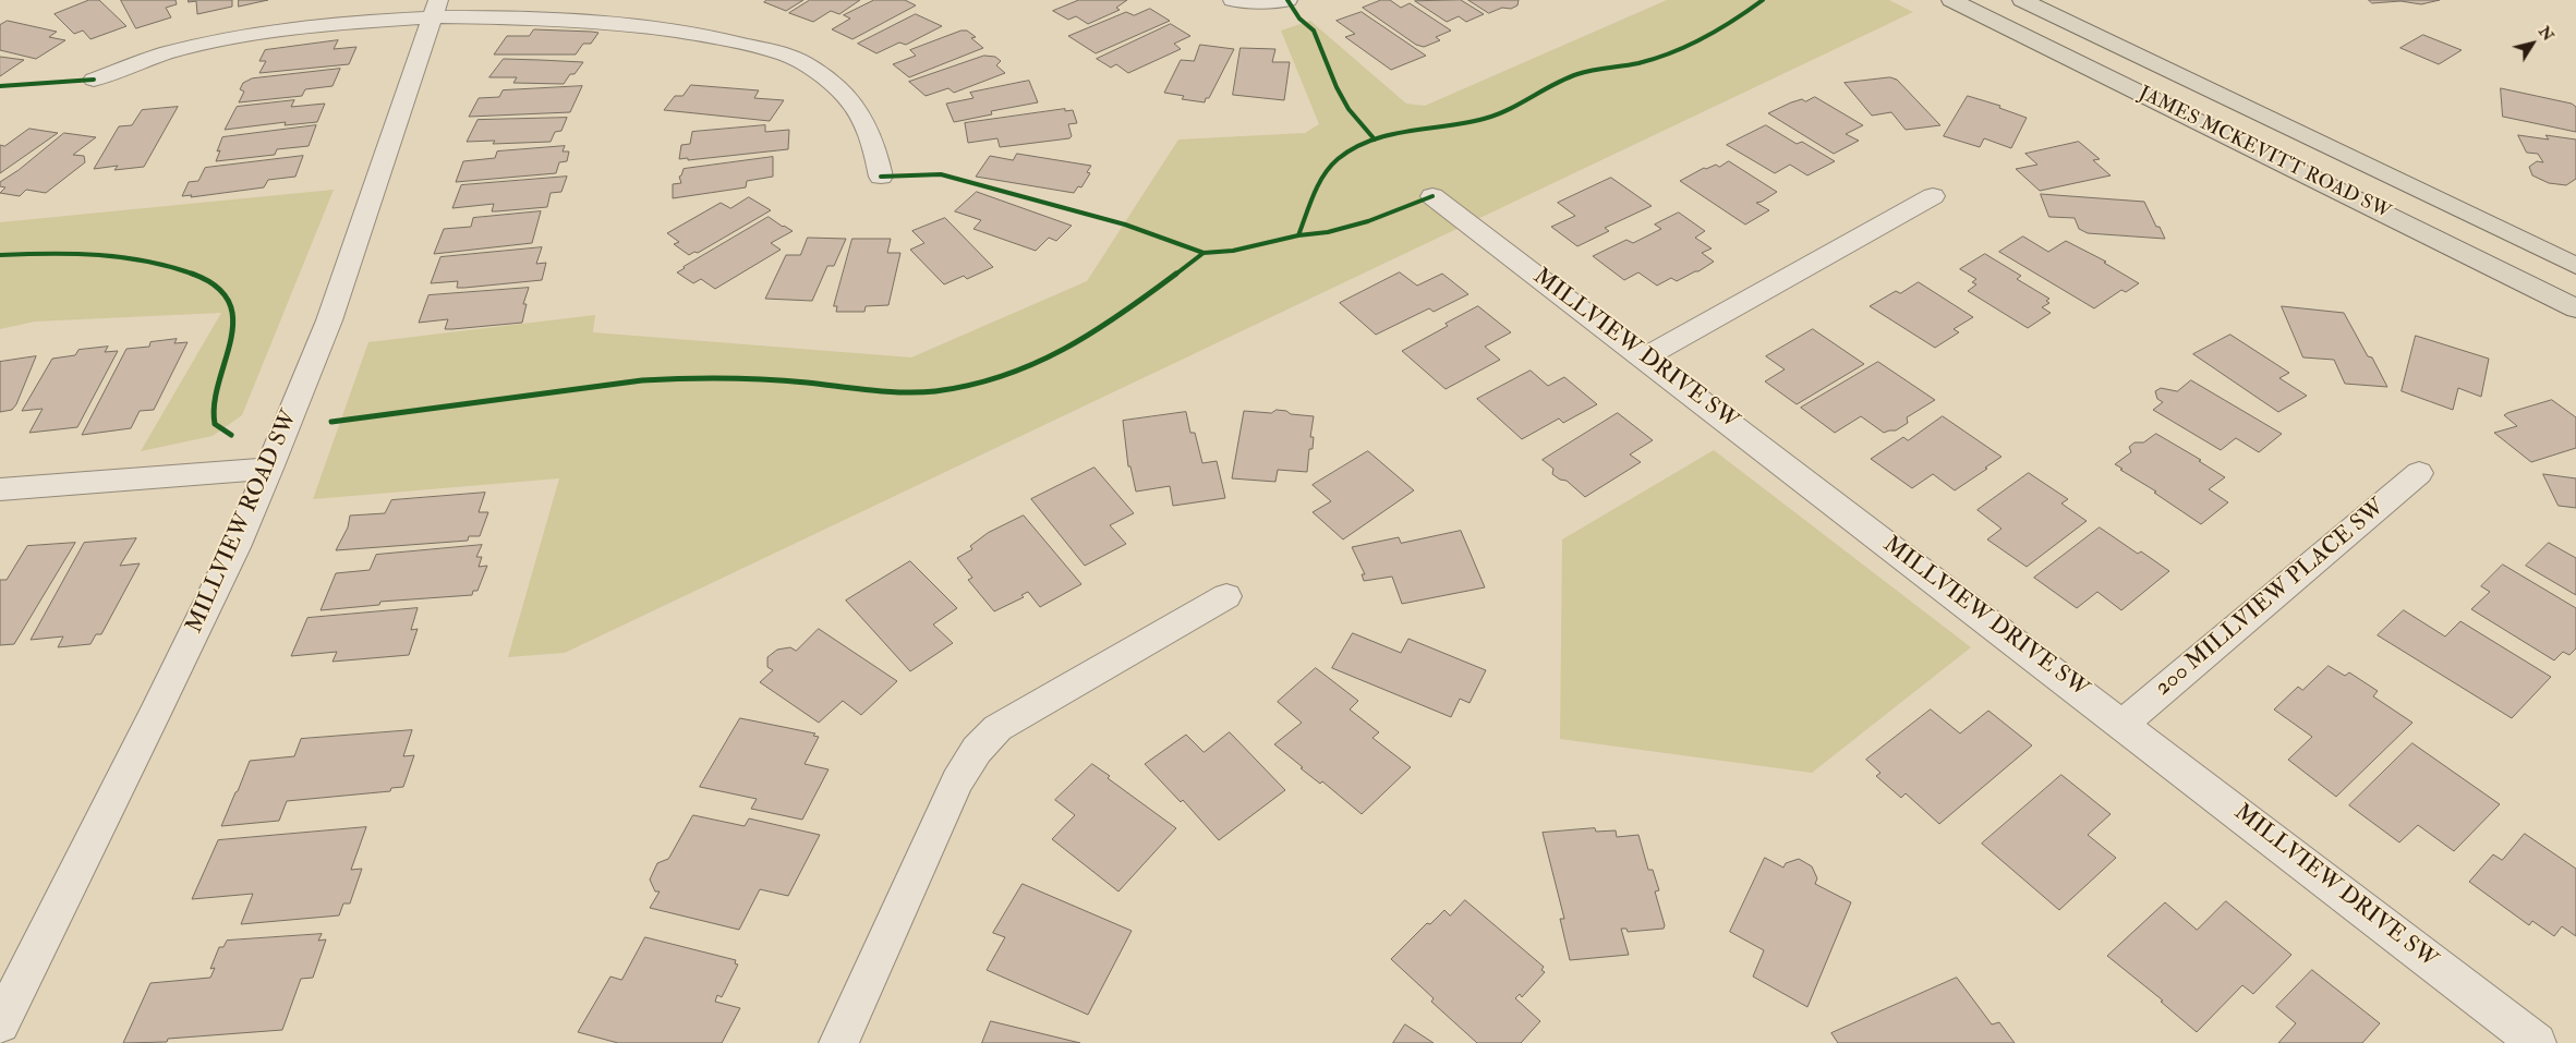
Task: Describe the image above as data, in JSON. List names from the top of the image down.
{
  "streets": {
    "main road": ["JAMES MCKEVITT ROAD SW"],
    "street": ["MILLVIEW DRIVE SW", "MILLVIEW ROAD SW", "200 MILLVIEW PLACE SW"]
  },
  "crossings": [
    ["MILLVIEW DRIVE SW", "200 MILLVIEW PLACE SW"]
  ],
  "north": "top right"
}
